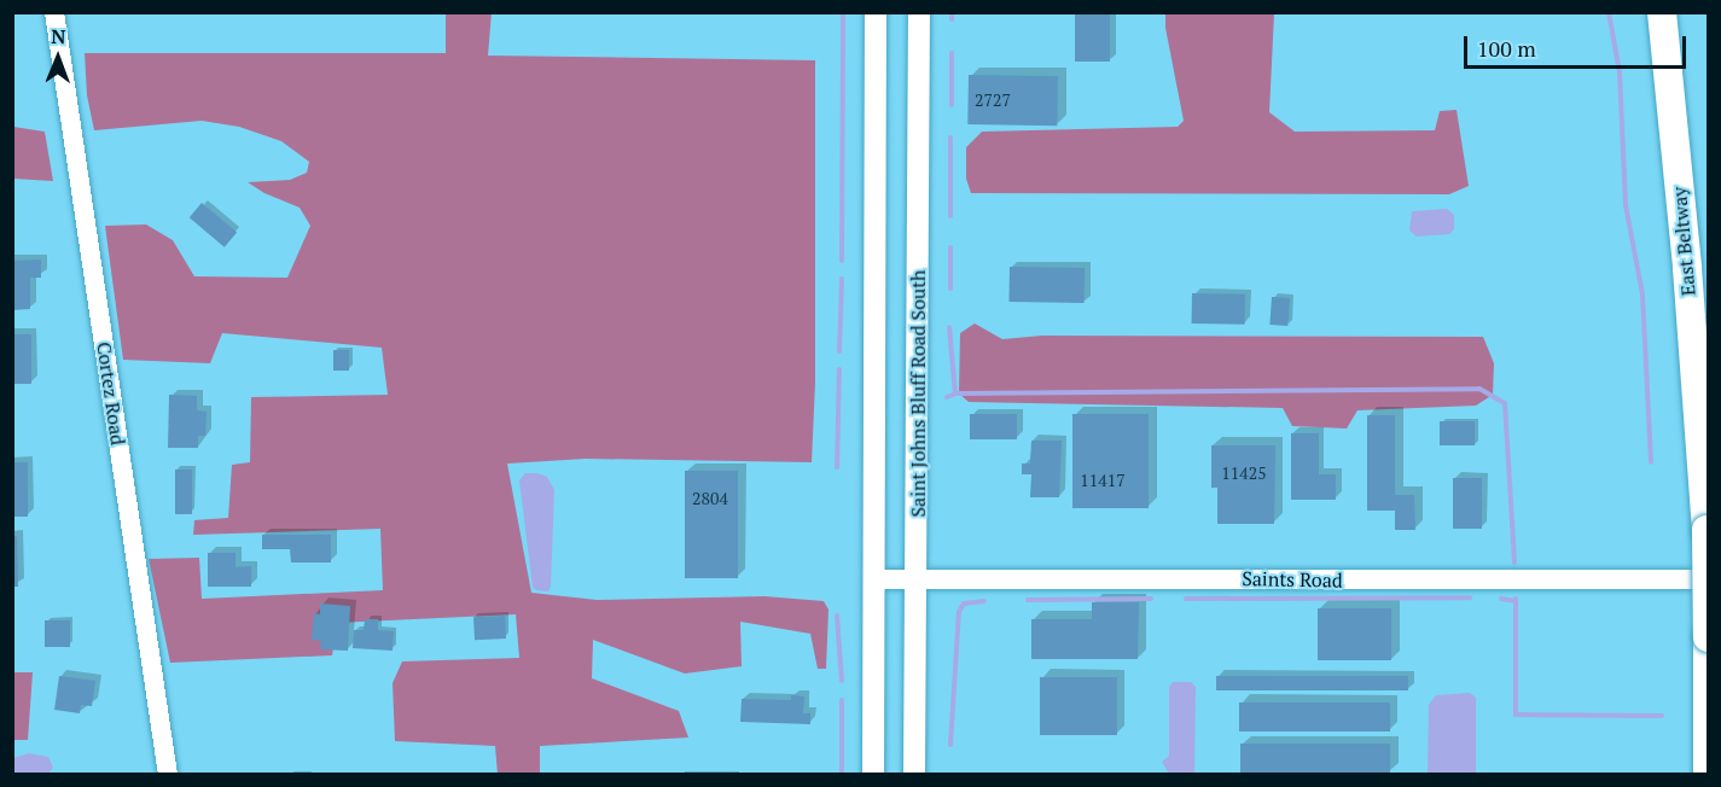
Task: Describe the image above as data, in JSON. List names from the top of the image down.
{
  "streets": {
    "highway": ["East Beltway"],
    "main road": ["Saint Johns Bluff Road South"],
    "street": ["Cortez Road", "Saints Road"]
  },
  "crossings": [
    ["Saint Johns Bluff Road South", "Saints Road"]
  ],
  "house_numbers": [
    "2727",
    "11425",
    "11417",
    "2804"
  ],
  "scale_bar": "100 m",
  "north": "top"
}
